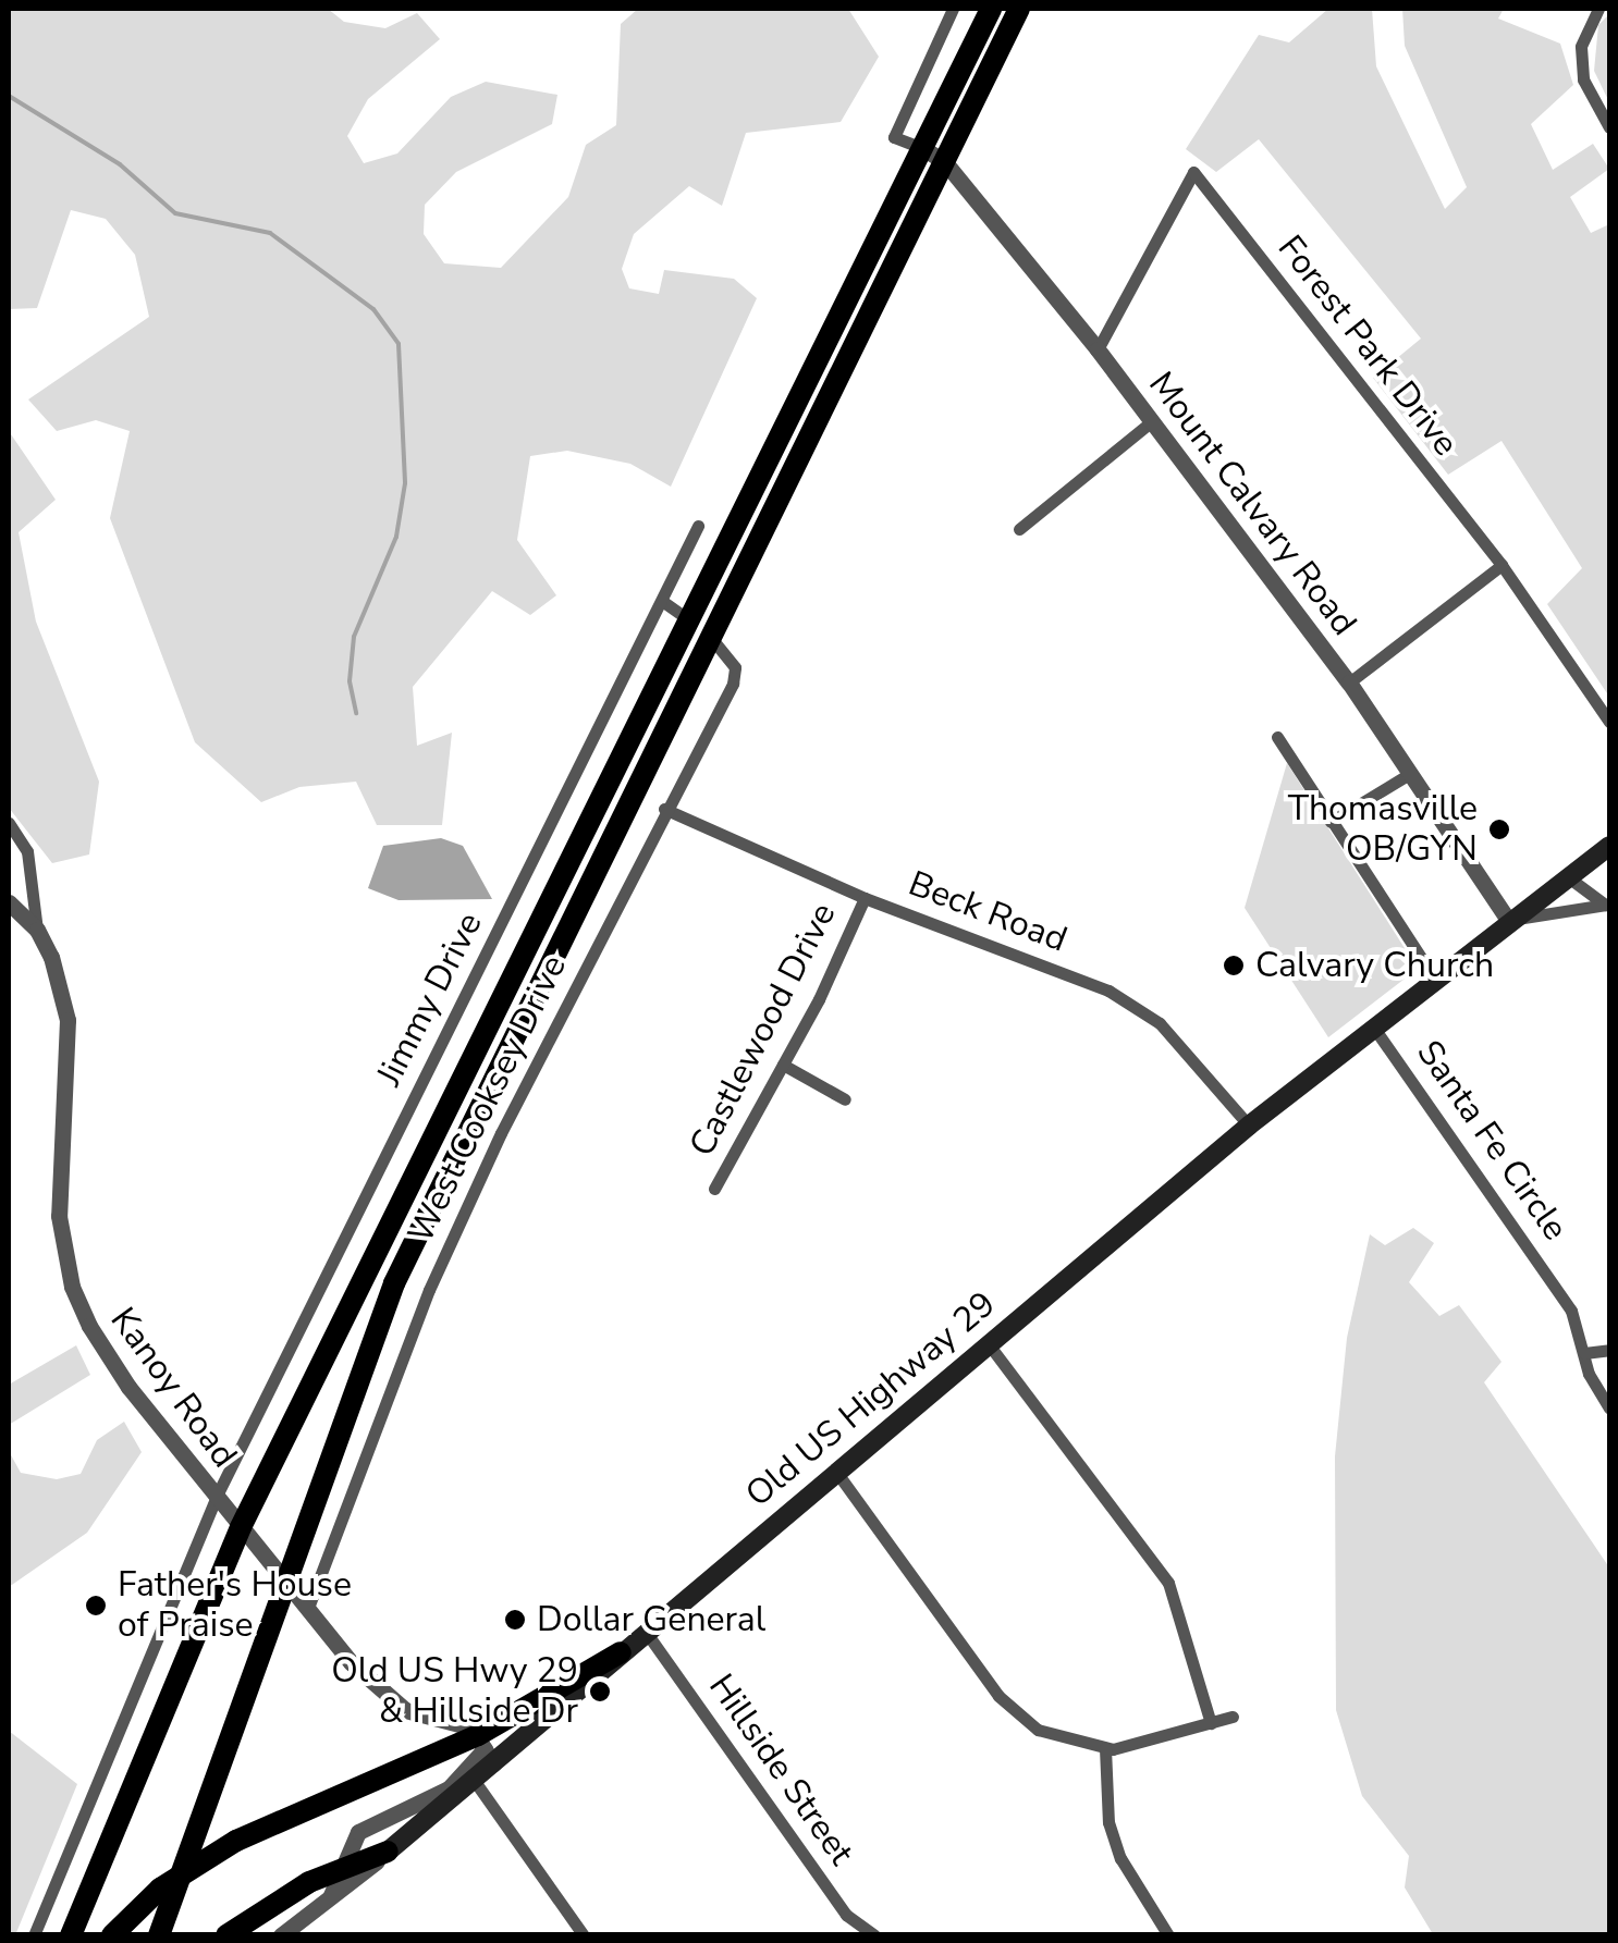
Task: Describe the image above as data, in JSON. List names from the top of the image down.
{
  "streets": {
    "main road": ["Old US Highway 29"],
    "street": [
      "Forest Park Drive",
      "Mount Calvary Road",
      "Beck Road",
      "Jimmy Drive",
      "Castlewood Drive",
      "West Cooksey Drive",
      "Santa Fe Circle",
      "Kanoy Road",
      "Hillside Street"
    ]
  },
  "crossings": [
    ["Forest Park Drive", "Mount Calvary Road"],
    ["Mount Calvary Road", "Old US Highway 29"],
    ["Beck Road", "Castlewood Drive"],
    ["Beck Road", "West Cooksey Drive"],
    ["Beck Road", "Old US Highway 29"],
    ["Jimmy Drive", "Kanoy Road"],
    ["West Cooksey Drive", "Kanoy Road"],
    ["Santa Fe Circle", "Old US Highway 29"],
    ["Kanoy Road", "Old US Highway 29"],
    ["Old US Highway 29", "Hillside Street"]
  ],
  "places": [
    "Thomasville OB/GYN",
    "Calvary Church",
    "Father's House of Praise",
    "Dollar General",
    "Old US Hwy 29 & Hillside Dr"
  ]
}
